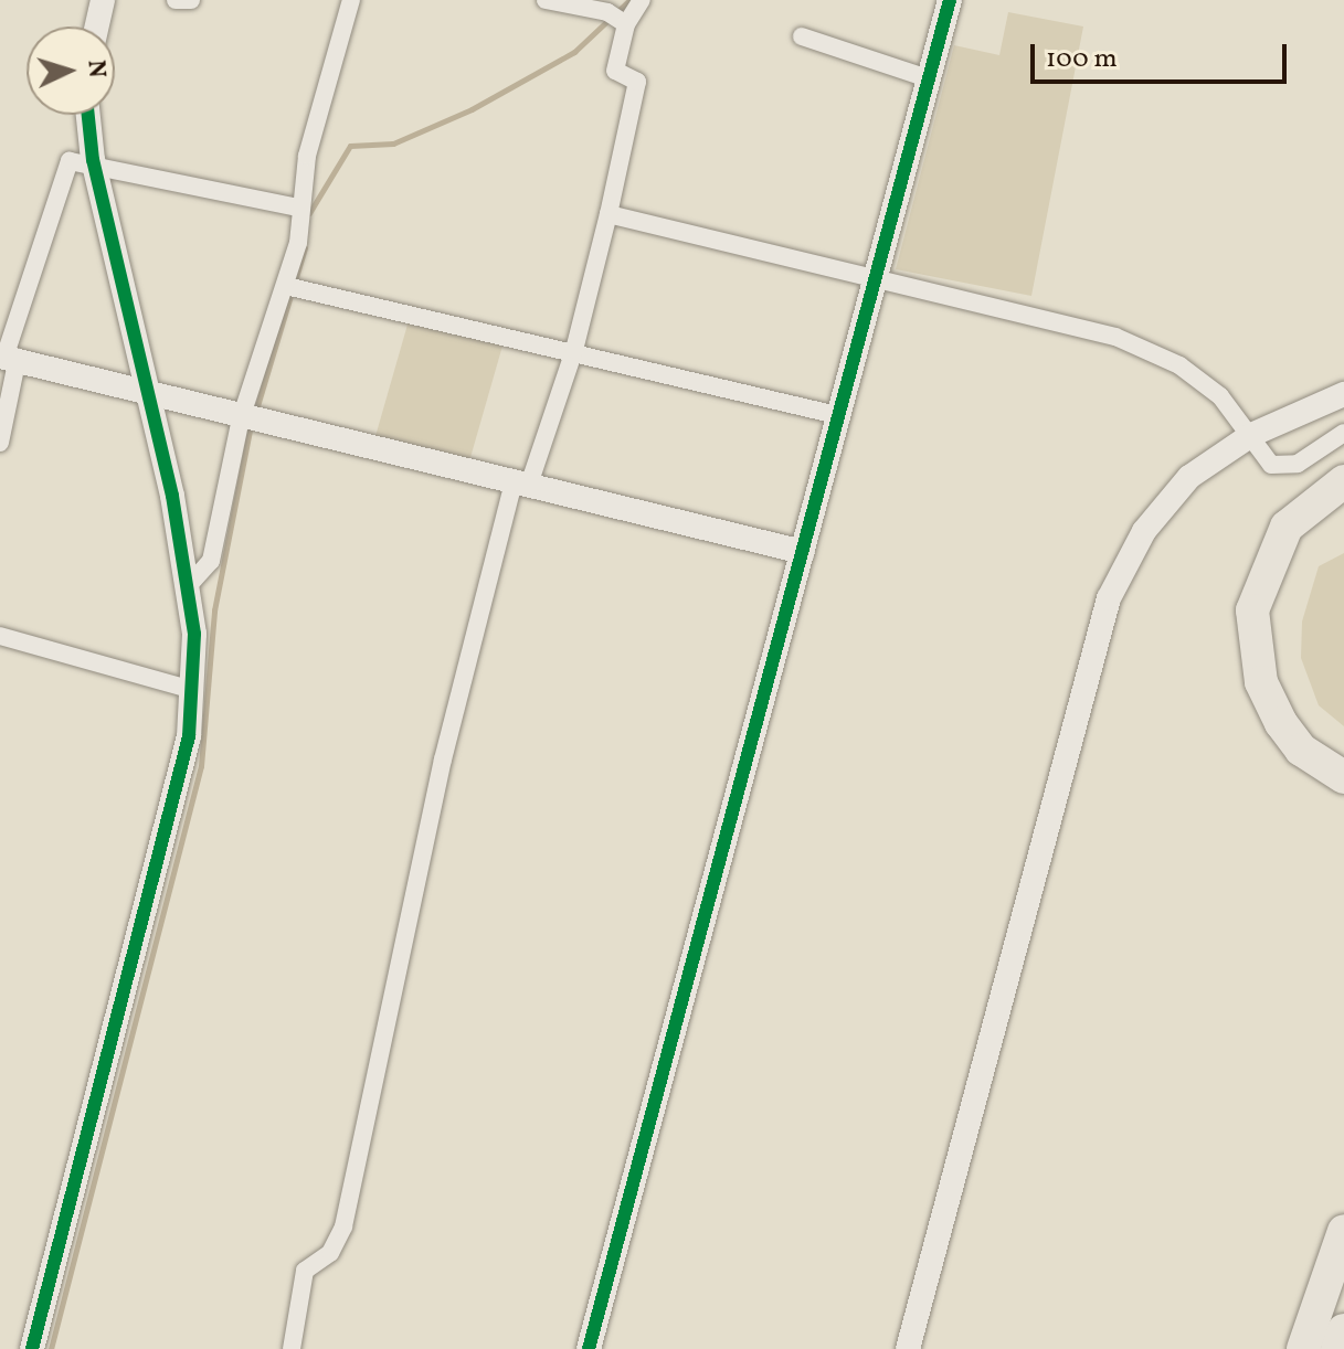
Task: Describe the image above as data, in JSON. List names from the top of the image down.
{
  "scale_bar": "100 m",
  "north": "right"
}
